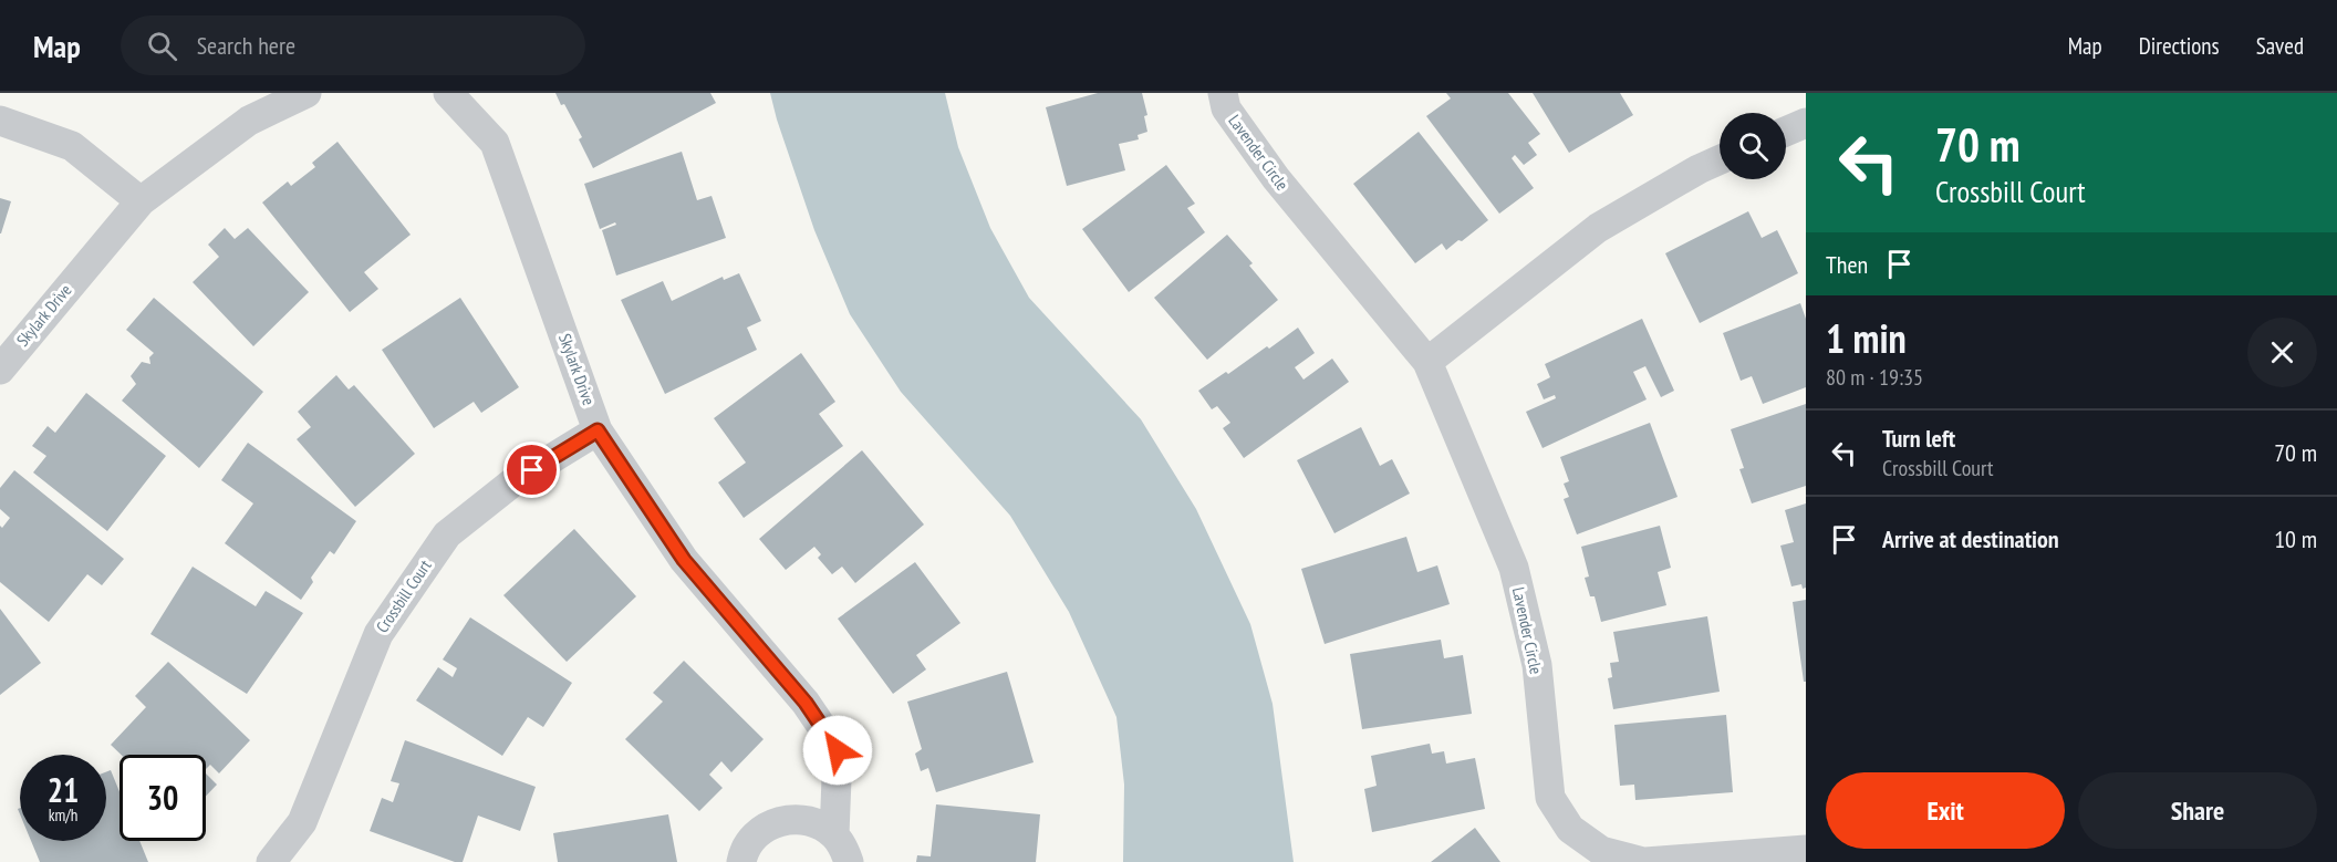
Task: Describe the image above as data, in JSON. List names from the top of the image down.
{
  "streets": {
    "street": ["Lavender Circle", "Skylark Drive", "Crossbill Court"]
  },
  "crossings": [
    ["Skylark Drive", "Crossbill Court"]
  ],
  "page": {
    "header": "Map",
    "search": "Search here",
    "nav": ["Map", "Directions", "Saved"],
    "turn": ["70 m", "Crossbill Court"],
    "then": "Then",
    "heading": ["1 min", "80 m · 19:35"],
    "list": [
      {
        "name": "Turn left",
        "note": "Crossbill Court",
        "value": "70 m"
      },
      {
        "name": "Arrive at destination",
        "value": "10 m"
      }
    ],
    "speed": "21 km/h",
    "limit": "30",
    "buttons": ["Exit", "Share"]
  }
}
